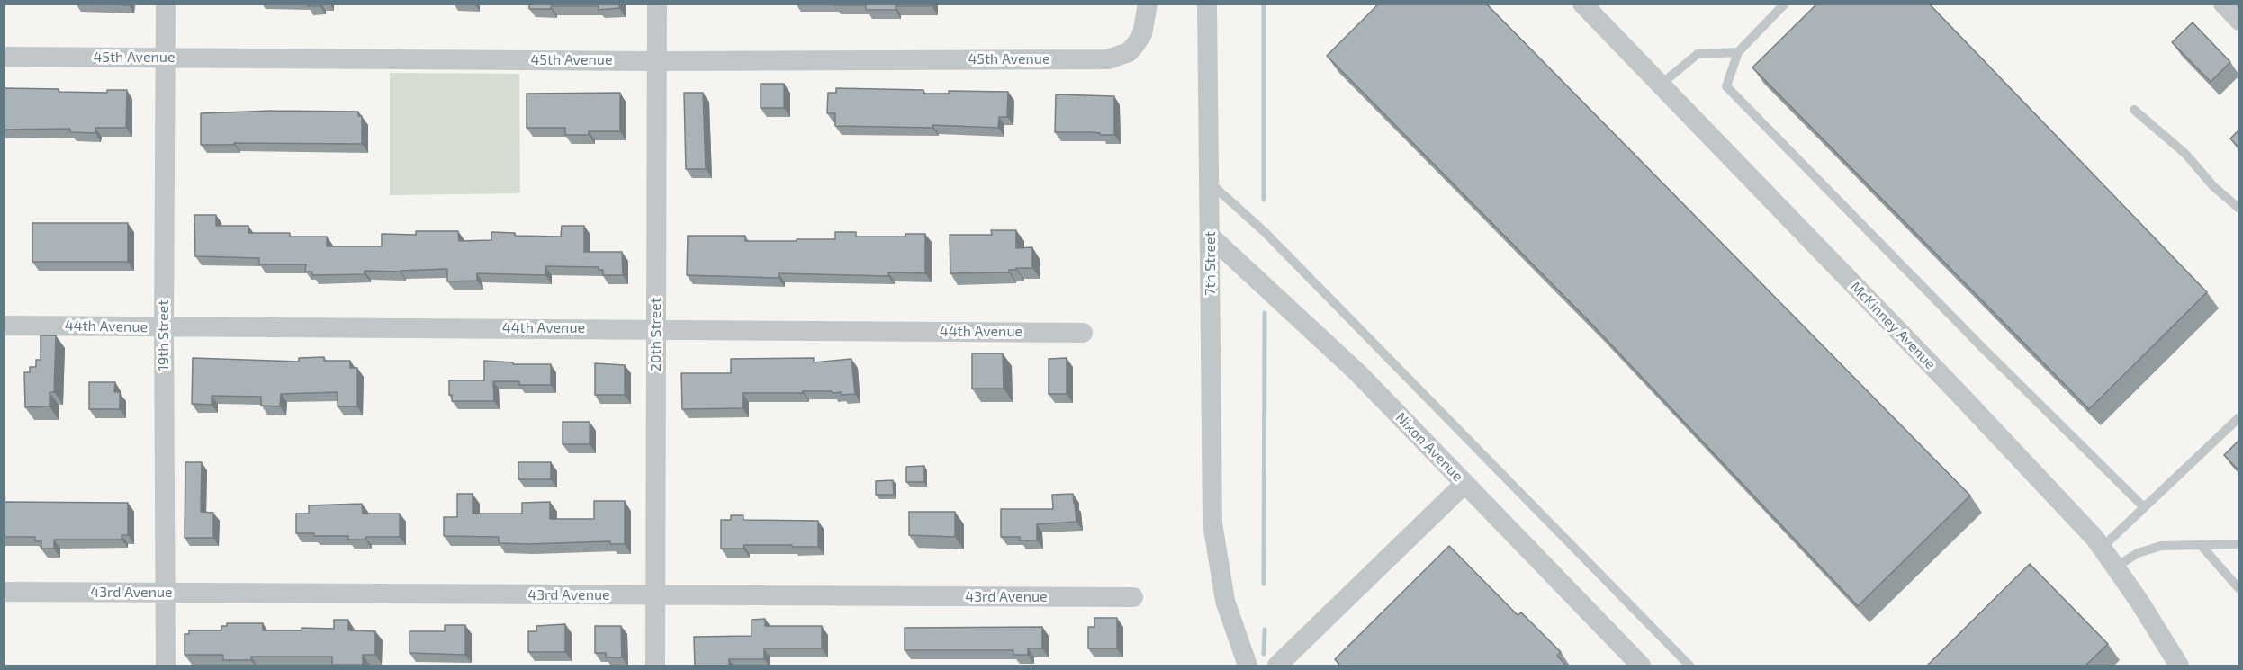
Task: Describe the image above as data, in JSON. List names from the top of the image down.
{
  "streets": {
    "street": [
      "45th Avenue",
      "7th Street",
      "McKinney Avenue",
      "44th Avenue",
      "20th Street",
      "19th Street",
      "Nixon Avenue",
      "43rd Avenue"
    ]
  },
  "crossings": [
    ["45th Avenue", "20th Street"],
    ["45th Avenue", "19th Street"],
    ["7th Street", "Nixon Avenue"],
    ["44th Avenue", "20th Street"],
    ["44th Avenue", "19th Street"],
    ["20th Street", "43rd Avenue"],
    ["19th Street", "43rd Avenue"]
  ]
}
